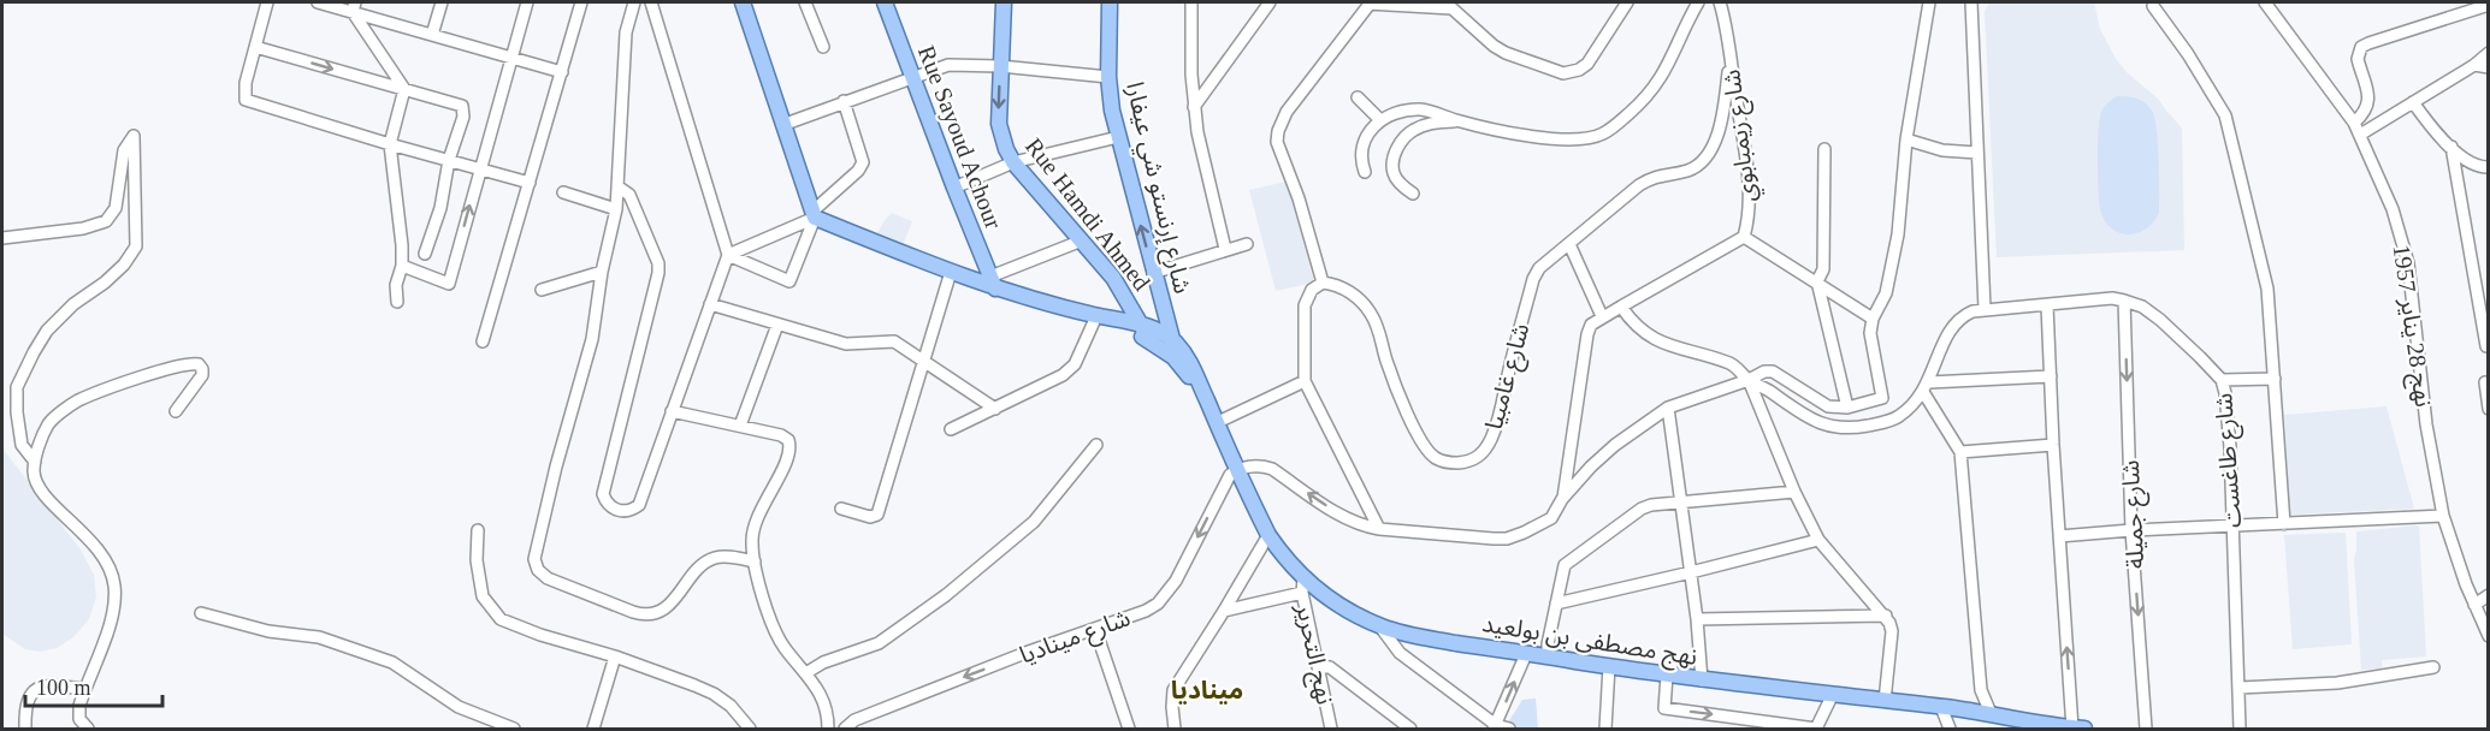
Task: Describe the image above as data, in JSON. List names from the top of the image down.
{
  "streets": {
    "main road": [
      "Rue Sayoud Achour",
      "شارع إرنستو شي عيفارا",
      "Rue Hamdi Ahmed",
      "نهج مصطفى بن بولعيد"
    ],
    "street": [
      "شارع زيمبابوي",
      "نهج 28 يناير 1957",
      "شارع غامبيا",
      "شارع طاغست",
      "شارع جميلة",
      "شارع ميناديا",
      "نهج التحرير"
    ]
  },
  "crossings": [
    ["شارع زيمبابوي", "شارع غامبيا"],
    ["شارع إرنستو شي عيفارا", "نهج مصطفى بن بولعيد"],
    ["Rue Hamdi Ahmed", "نهج مصطفى بن بولعيد"],
    ["شارع طاغست", "شارع جميلة"],
    ["شارع ميناديا", "نهج مصطفى بن بولعيد"],
    ["نهج مصطفى بن بولعيد", "نهج التحرير"]
  ],
  "one_way": ["شارع إرنستو شي عيفارا"],
  "districts": ["ميناديا"],
  "scale_bar": "100 m"
}
